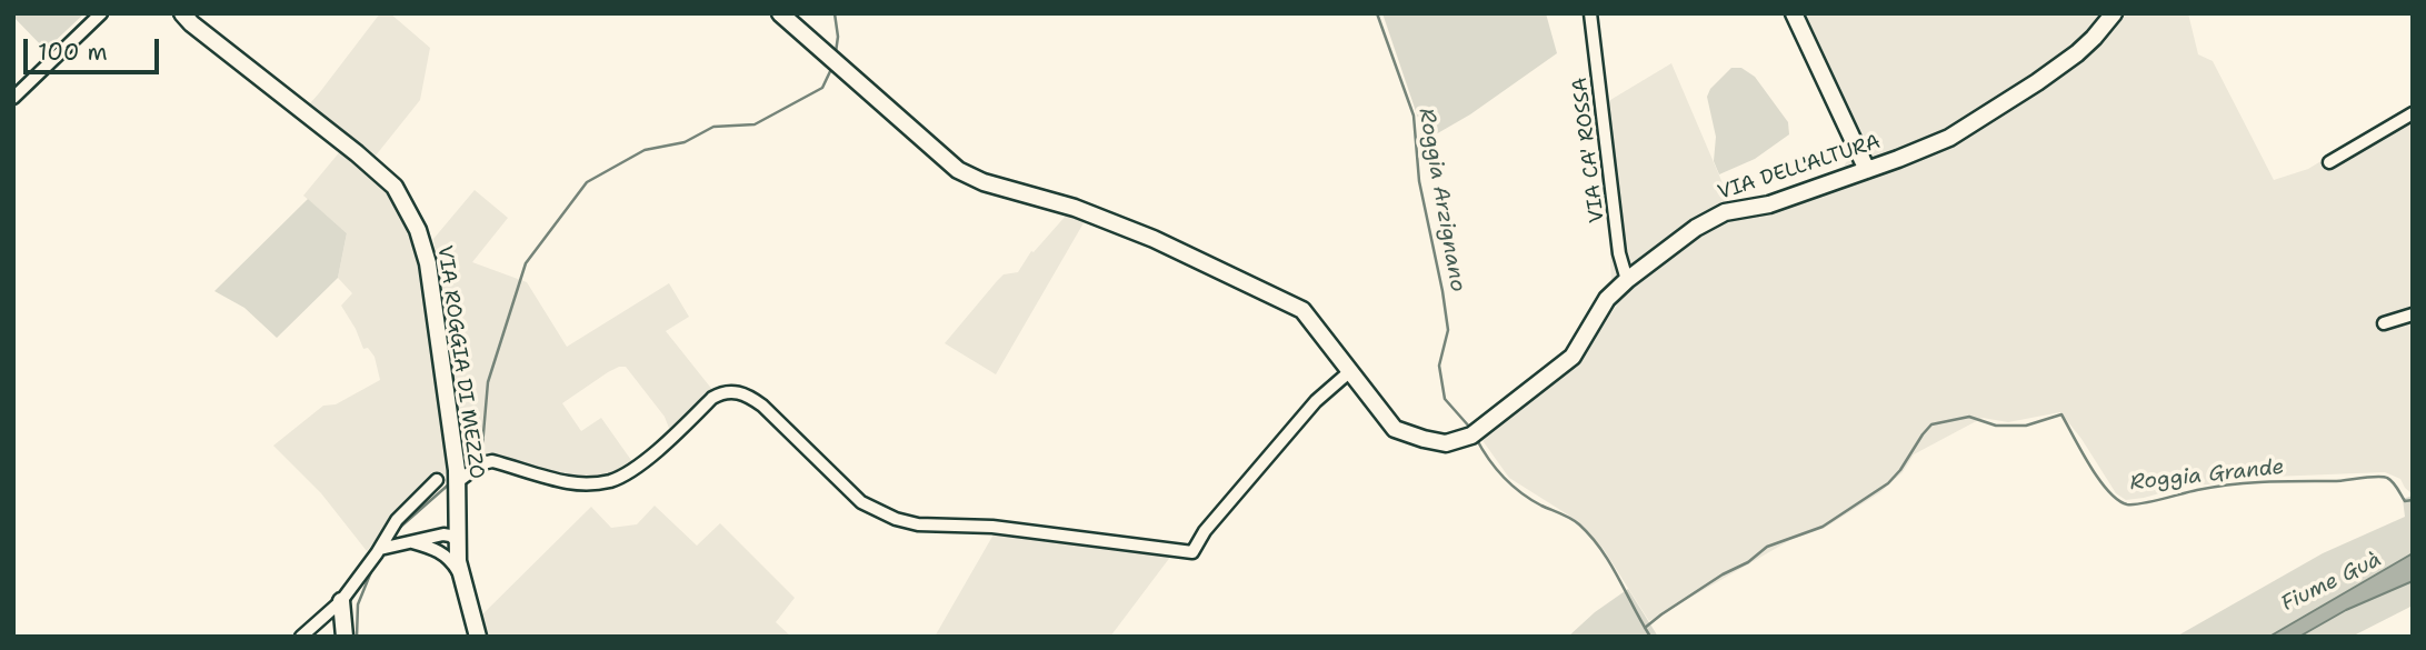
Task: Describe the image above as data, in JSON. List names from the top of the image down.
{
  "streets": {
    "street": ["VIA CA' ROSSA", "VIA DELL'ALTURA", "VIA ROGGIA DI MEZZO"]
  },
  "crossings": [
    ["VIA CA' ROSSA", "VIA DELL'ALTURA"]
  ],
  "water": ["Roggia Arzignano", "Roggia Grande", "Fiume Guà"],
  "scale_bar": "100 m"
}
